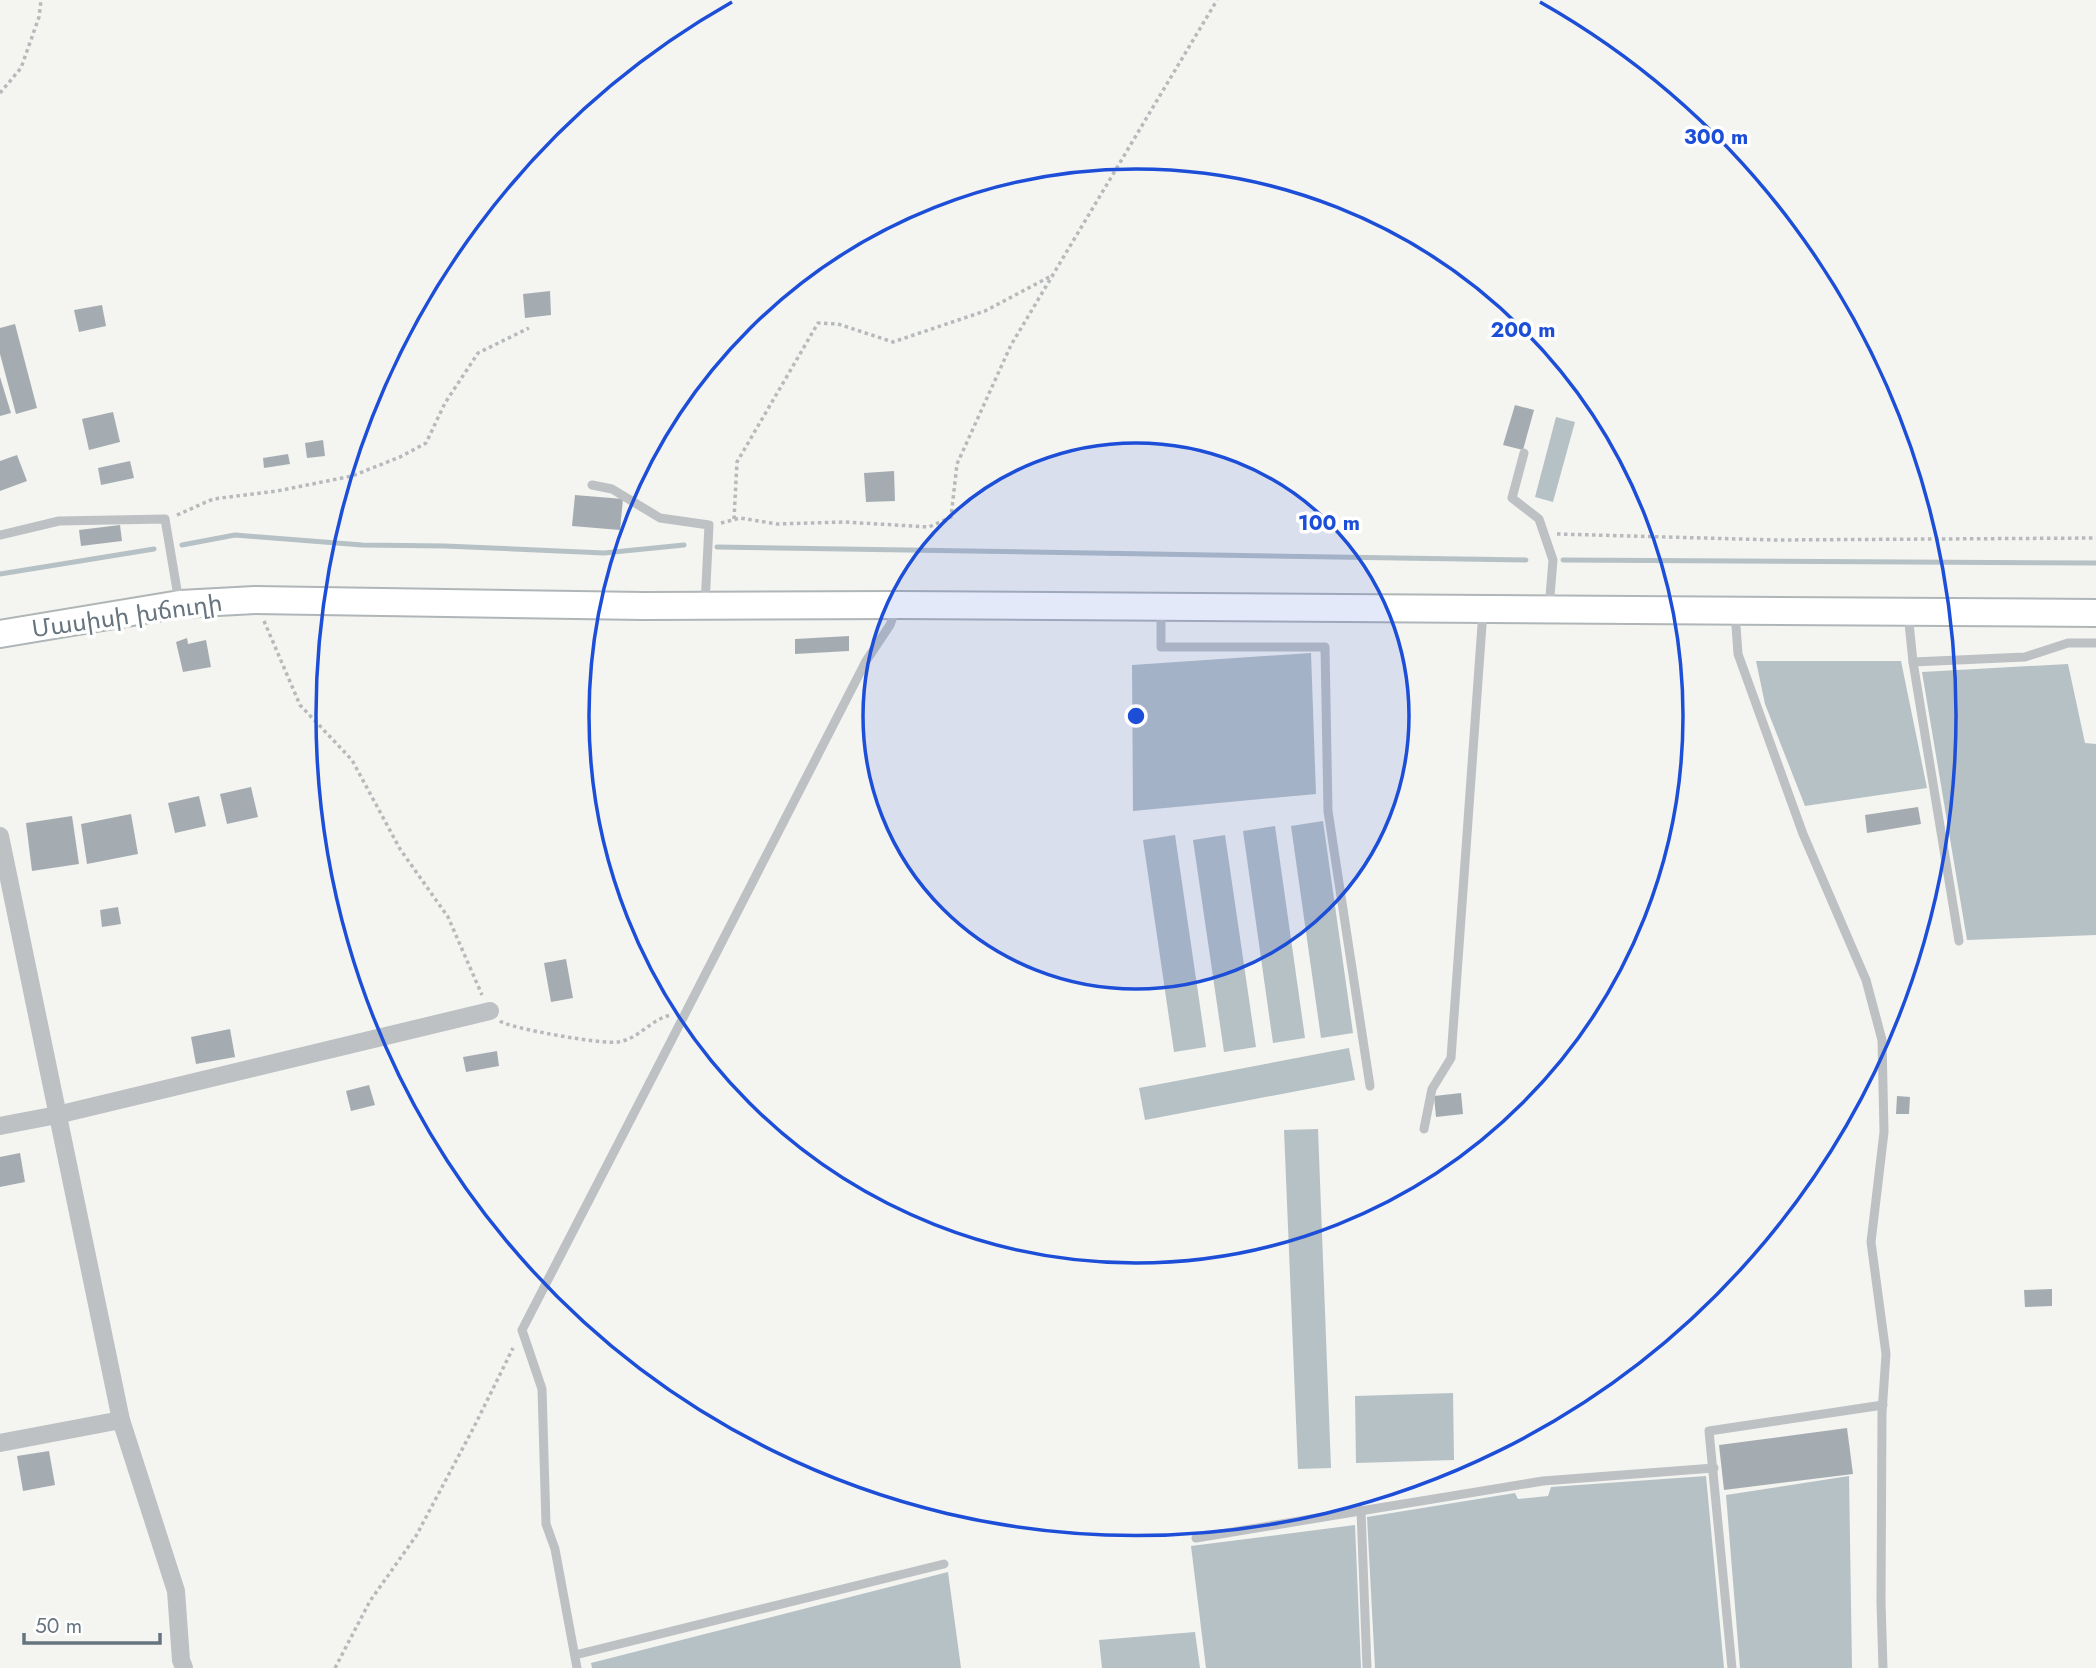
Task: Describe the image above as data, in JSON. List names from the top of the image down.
{
  "streets": {
    "main road": ["Մասիսի խճուղի"]
  },
  "scale_bar": "50 m",
  "rings": ["300 m", "200 m", "100 m"]
}
